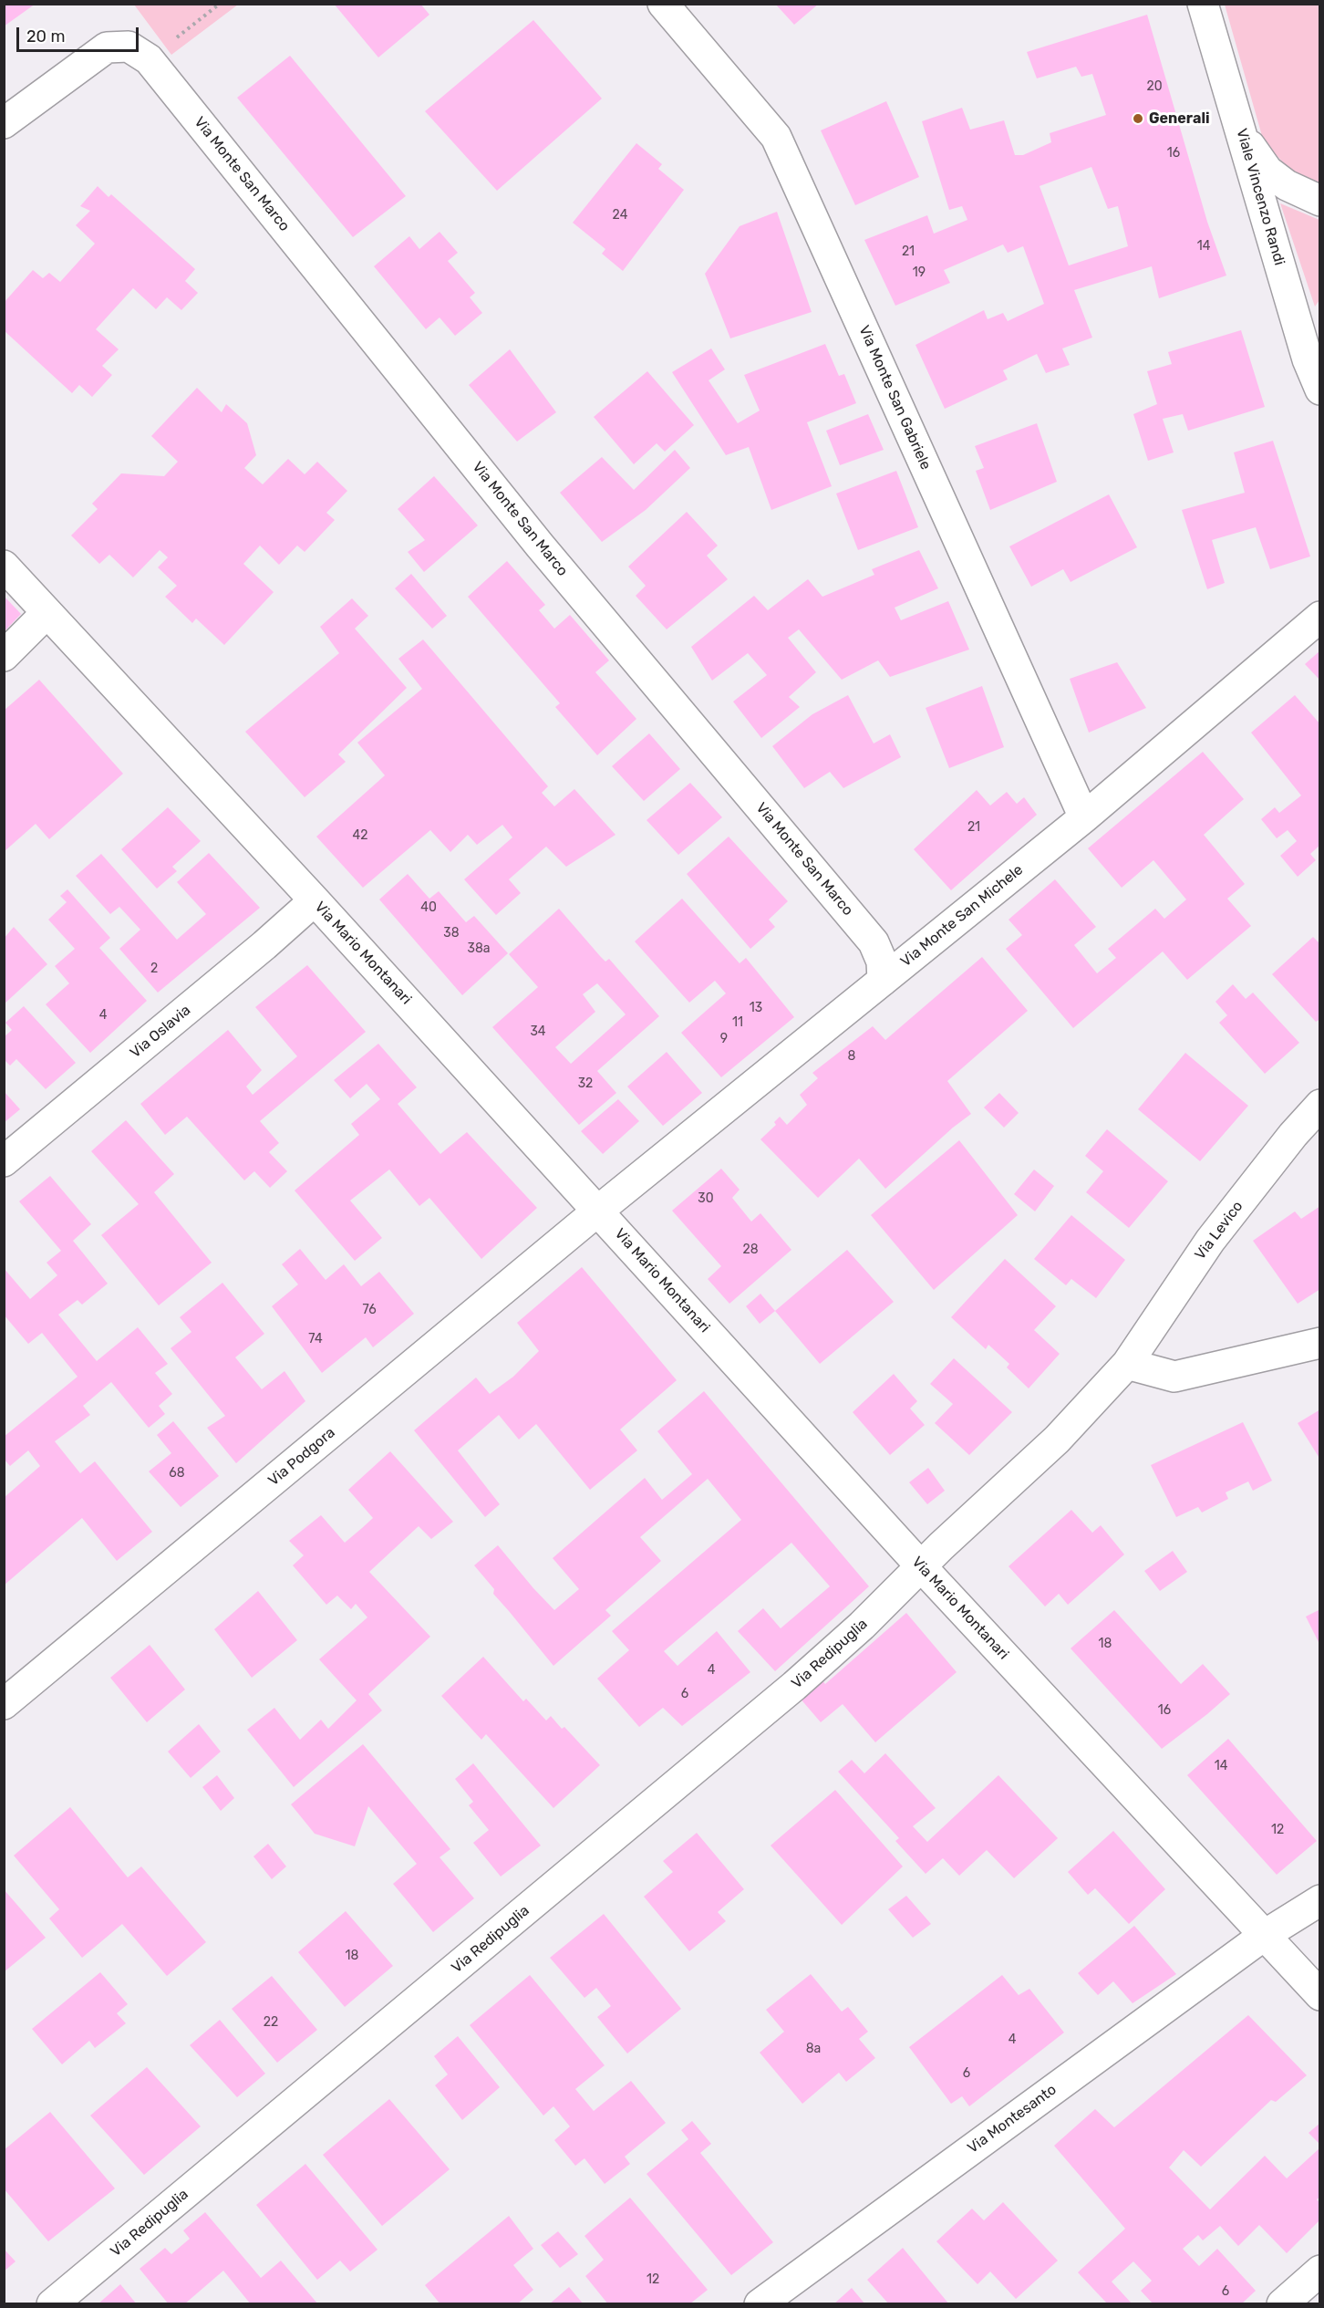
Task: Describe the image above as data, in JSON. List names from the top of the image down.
{
  "streets": {
    "street": [
      "Via Monte San Marco",
      "Viale Vincenzo Randi",
      "Via Monte San Gabriele",
      "Via Monte San Michele",
      "Via Mario Montanari",
      "Via Oslavia",
      "Via Levico",
      "Via Podgora",
      "Via Redipuglia",
      "Via Montesanto"
    ]
  },
  "crossings": [
    ["Via Monte San Marco", "Via Monte San Michele"],
    ["Via Monte San Gabriele", "Via Monte San Michele"],
    ["Via Monte San Michele", "Via Mario Montanari"],
    ["Via Monte San Michele", "Via Podgora"],
    ["Via Mario Montanari", "Via Oslavia"],
    ["Via Mario Montanari", "Via Levico"],
    ["Via Mario Montanari", "Via Podgora"],
    ["Via Mario Montanari", "Via Redipuglia"],
    ["Via Mario Montanari", "Via Montesanto"],
    ["Via Levico", "Via Redipuglia"]
  ],
  "places": ["Generali"],
  "house_numbers": [
    "20",
    "16",
    "24",
    "14",
    "21",
    "19",
    "21",
    "42",
    "40",
    "38",
    "38a",
    "2",
    "13",
    "4",
    "11",
    "34",
    "9",
    "8",
    "32",
    "30",
    "28",
    "76",
    "74",
    "68",
    "18",
    "4",
    "6",
    "16",
    "14",
    "12",
    "18",
    "22",
    "4",
    "8a",
    "6",
    "12",
    "6"
  ],
  "scale_bar": "20 m"
}
